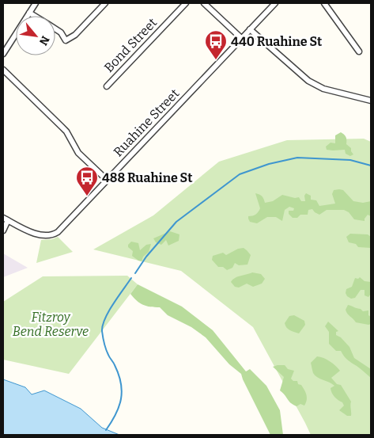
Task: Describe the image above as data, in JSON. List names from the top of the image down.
{
  "streets": {
    "street": ["Bond Street", "Ruahine Street"]
  },
  "parks": ["Fitzroy Bend Reserve"],
  "places": {
    "bus stop": ["440 Ruahine St", "488 Ruahine St"]
  },
  "north": "bottom right"
}
